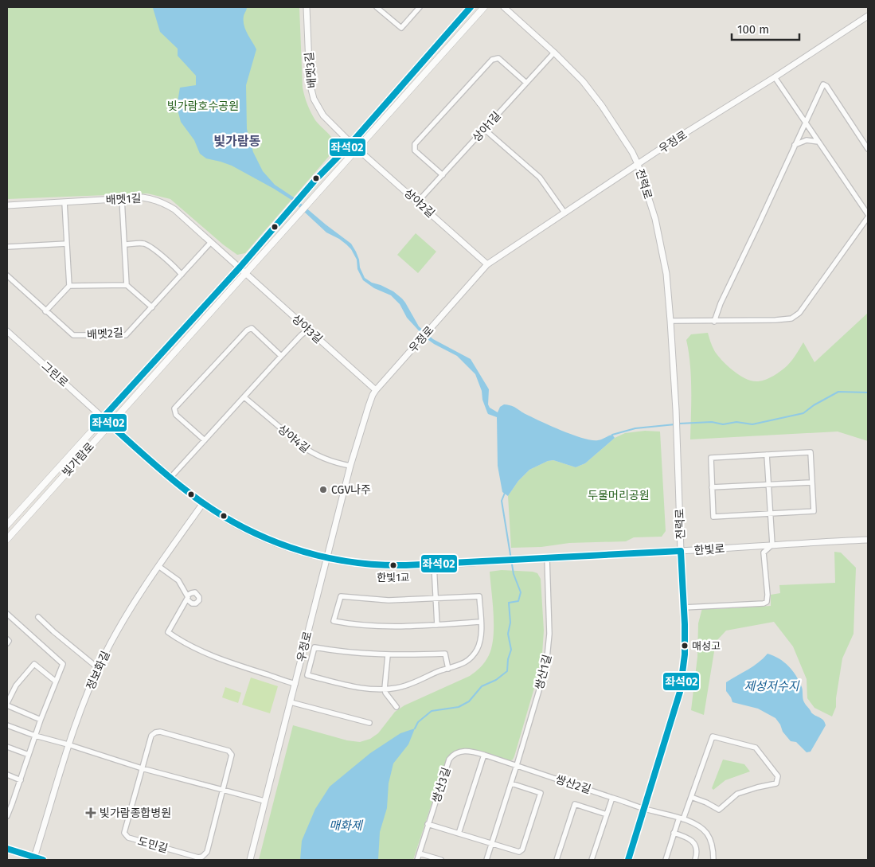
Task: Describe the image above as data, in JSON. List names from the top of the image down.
{
  "streets": {
    "main road": ["빛가람로"],
    "street": [
      "배멧3길",
      "상야1길",
      "우정로",
      "전력로",
      "배멧1길",
      "상야2길",
      "상야3길",
      "배멧2길",
      "그린로",
      "상야4길",
      "한빛로",
      "정보화길",
      "쌍산1길",
      "쌍산2길",
      "쌍산3길",
      "도민길"
    ]
  },
  "crossings": [
    ["배멧3길", "상야2길"],
    ["배멧3길", "빛가람로"],
    ["상야1길", "전력로"],
    ["상야1길", "상야2길"],
    ["우정로", "전력로"],
    ["우정로", "상야2길"],
    ["우정로", "상야3길"],
    ["우정로", "상야4길"],
    ["전력로", "한빛로"],
    ["전력로", "쌍산2길"],
    ["배멧1길", "상야3길"],
    ["배멧1길", "배멧2길"],
    ["배멧1길", "빛가람로"],
    ["상야2길", "빛가람로"],
    ["상야3길", "빛가람로"],
    ["그린로", "빛가람로"],
    ["한빛로", "쌍산1길"],
    ["쌍산1길", "쌍산2길"],
    ["쌍산1길", "쌍산3길"],
    ["쌍산2길", "쌍산3길"]
  ],
  "districts": ["빛가람동"],
  "water": ["제성저수지", "매화제"],
  "parks": ["빛가람호수공원", "두물머리공원"],
  "places": {
    "other": ["CGV나주", "한빛1교", "매성고"],
    "health": ["빛가람종합병원"]
  },
  "lines": ["transit line 좌석02"],
  "scale_bar": "100 m"
}
